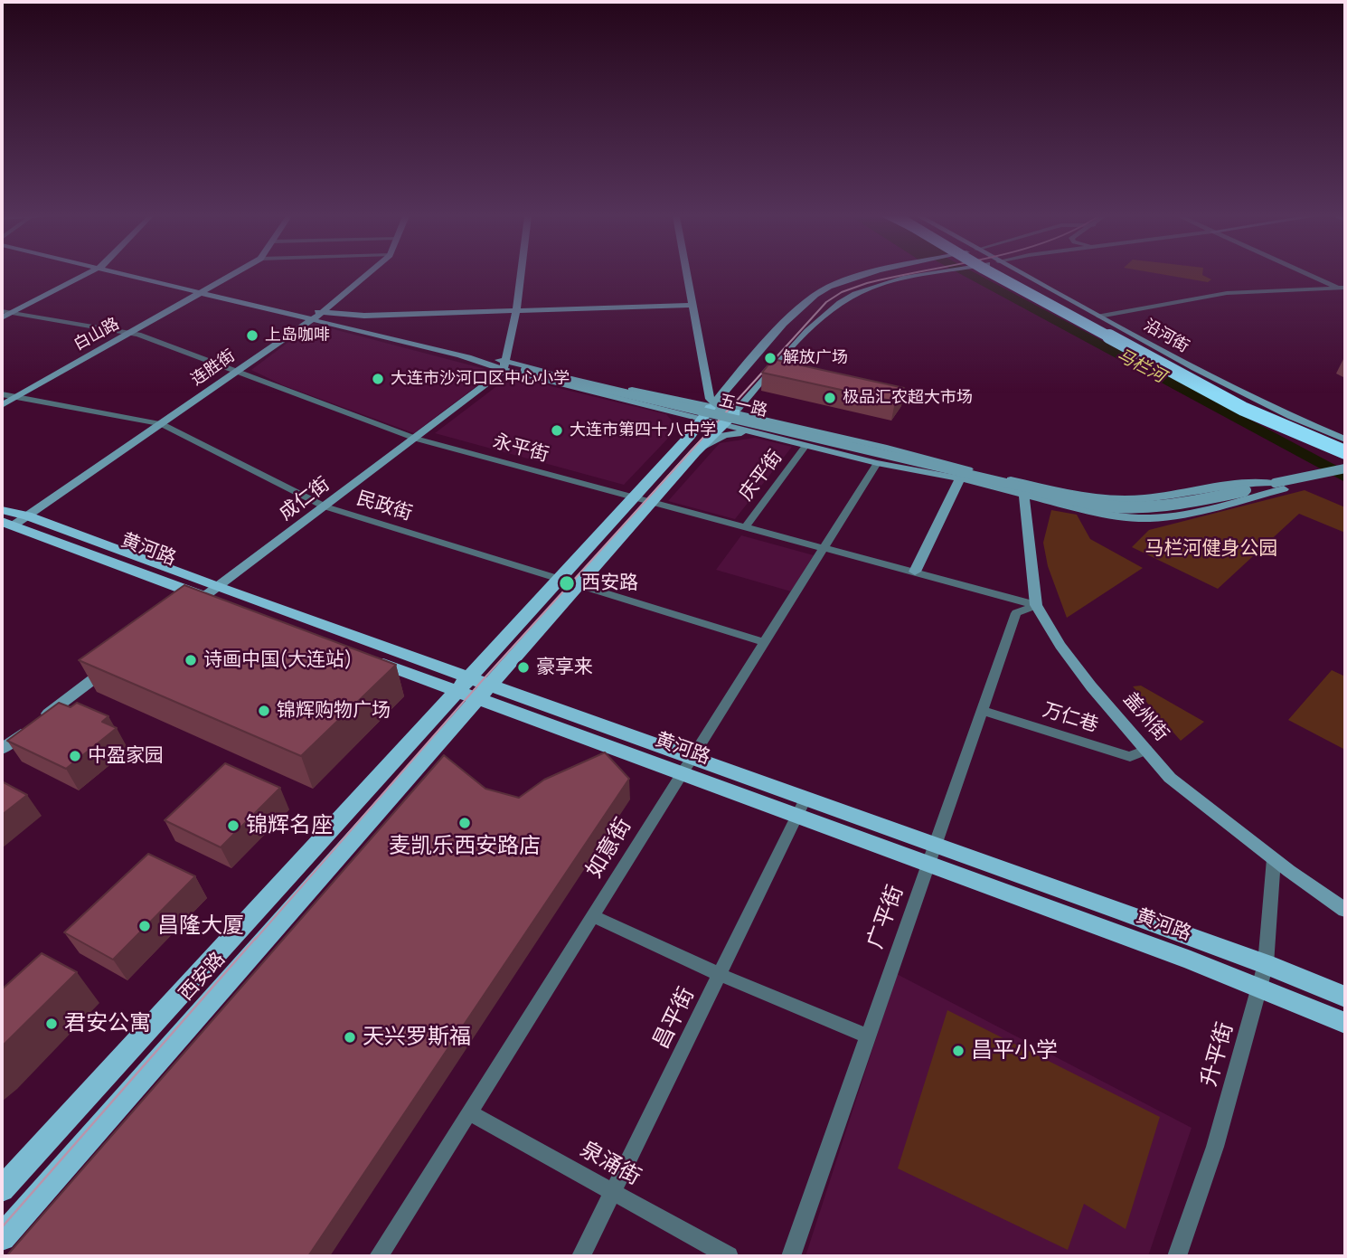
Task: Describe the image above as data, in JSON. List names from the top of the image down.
{
  "streets": {
    "main road": ["黄河路", "西安路"],
    "street": [
      "白山路",
      "沿河街",
      "连胜街",
      "五一路",
      "永平街",
      "庆平街",
      "成仁街",
      "民政街",
      "盖州街",
      "万仁巷",
      "如意街",
      "广平街",
      "昌平街",
      "升平街",
      "泉涌街"
    ]
  },
  "crossings": [
    ["白山路", "永平街"],
    ["白山路", "民政街"],
    ["连胜街", "永平街"],
    ["连胜街", "民政街"],
    ["连胜街", "黄河路"],
    ["五一路", "成仁街"],
    ["五一路", "西安路"],
    ["永平街", "庆平街"],
    ["永平街", "成仁街"],
    ["永平街", "盖州街"],
    ["永平街", "如意街"],
    ["永平街", "广平街"],
    ["永平街", "西安路"],
    ["成仁街", "民政街"],
    ["成仁街", "黄河路"],
    ["民政街", "如意街"],
    ["民政街", "西安路"],
    ["黄河路", "如意街"],
    ["黄河路", "广平街"],
    ["黄河路", "西安路"],
    ["黄河路", "昌平街"],
    ["黄河路", "升平街"],
    ["盖州街", "万仁巷"],
    ["盖州街", "广平街"],
    ["盖州街", "升平街"],
    ["万仁巷", "广平街"],
    ["如意街", "泉涌街"],
    ["昌平街", "泉涌街"]
  ],
  "water": ["马栏河"],
  "parks": ["马栏河健身公园"],
  "places": [
    "上岛咖啡",
    "解放广场",
    "大连市沙河口区中心小学",
    "极品汇农超大市场",
    "大连市第四十八中学",
    "西安路",
    "诗画中国(大连站)",
    "豪享来",
    "锦辉购物广场",
    "中盈家园",
    "麦凯乐西安路店",
    "锦辉名座",
    "昌隆大厦",
    "君安公寓",
    "天兴罗斯福",
    "昌平小学"
  ]
}
